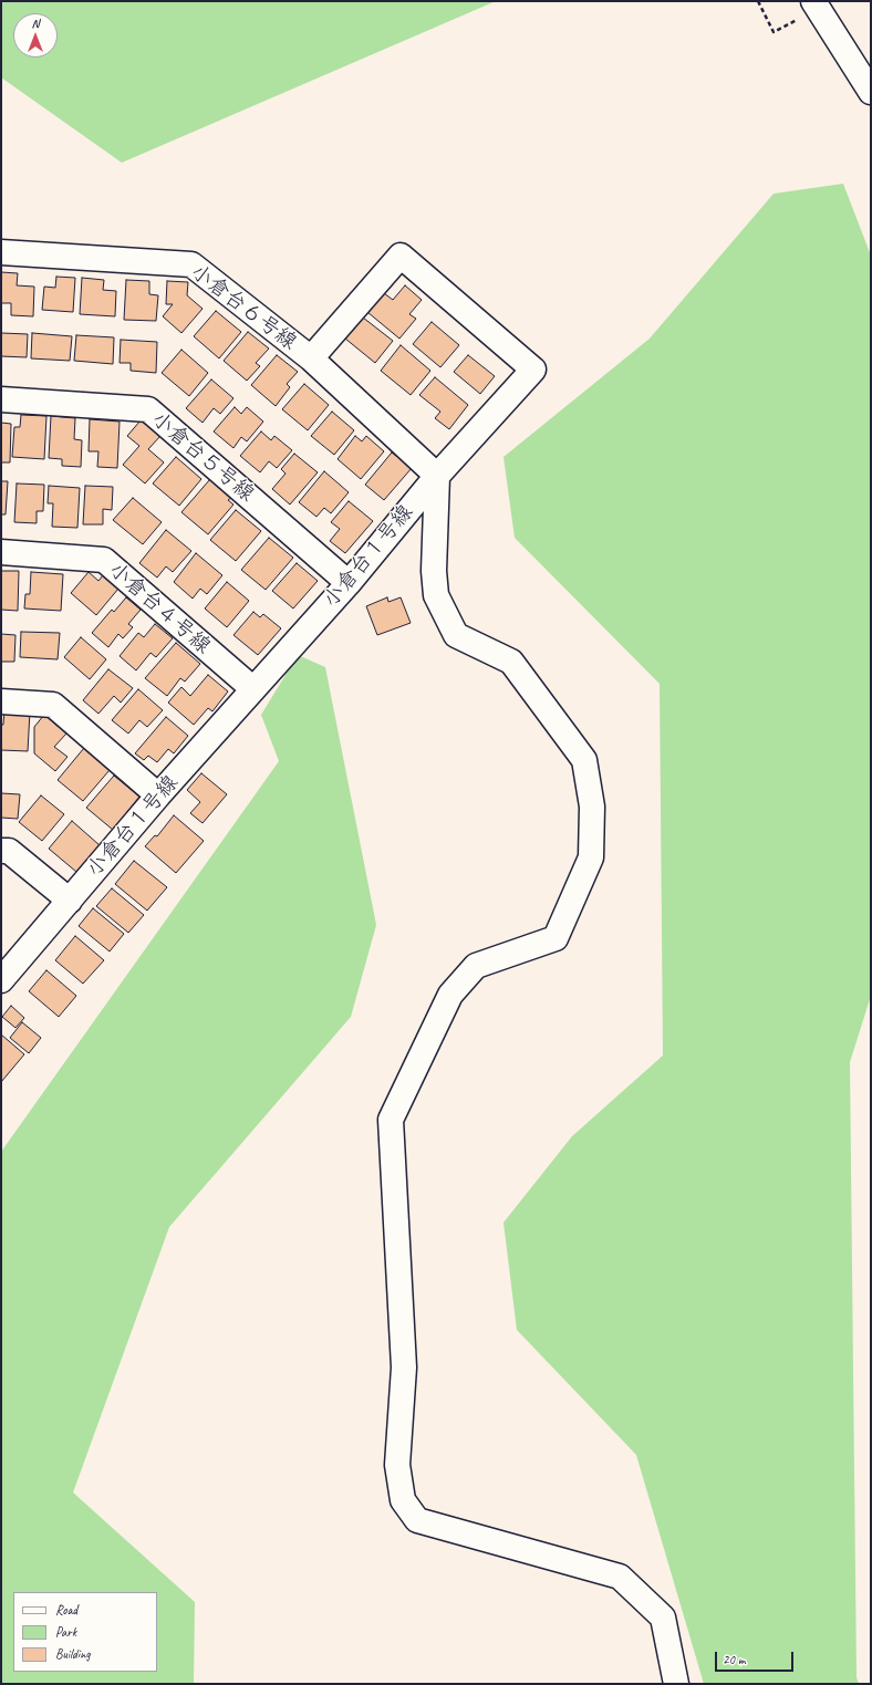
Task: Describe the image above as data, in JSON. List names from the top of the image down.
{
  "streets": {
    "street": [
      "小倉台６号線",
      "小倉台５号線",
      "小倉台１号線",
      "小倉台４号線"
    ]
  },
  "crossings": [
    ["小倉台６号線", "小倉台１号線"],
    ["小倉台５号線", "小倉台１号線"],
    ["小倉台１号線", "小倉台４号線"]
  ],
  "legend": ["Road", "Park", "Building"],
  "scale_bar": "20 m",
  "north": "top"
}
